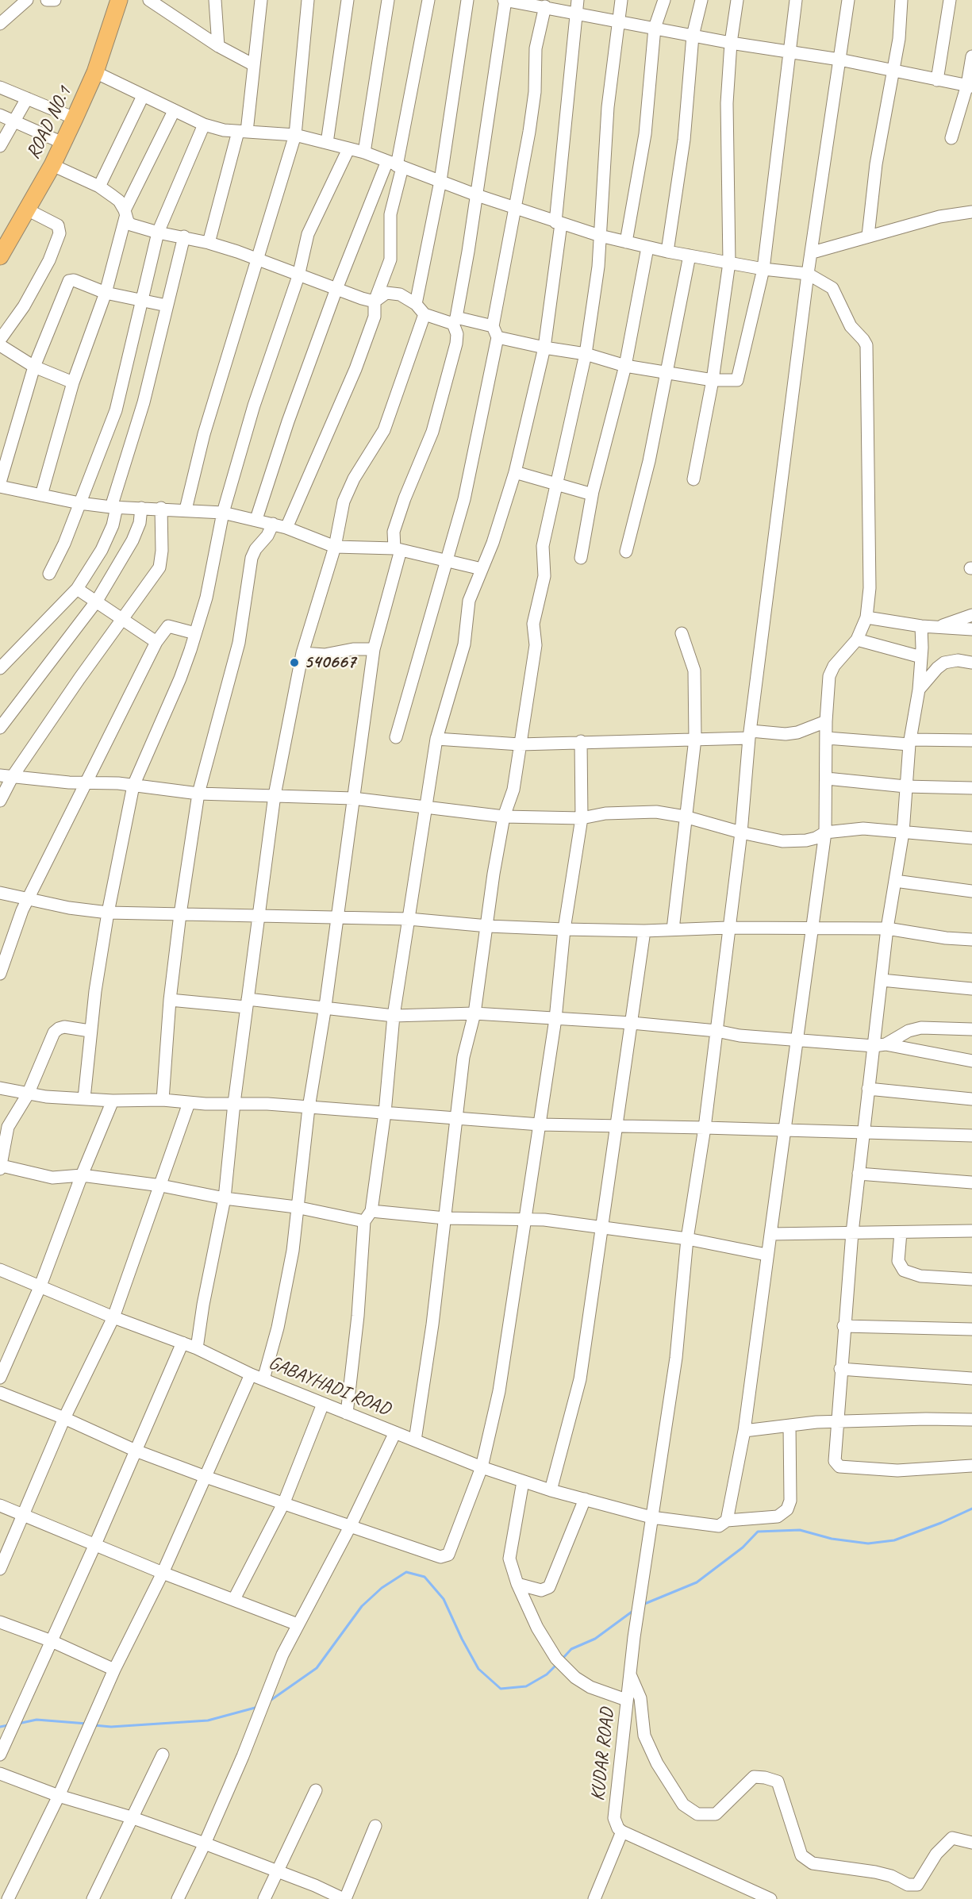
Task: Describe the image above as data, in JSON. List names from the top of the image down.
{
  "streets": {
    "highway": ["ROAD NO.1"],
    "street": ["GABAYHADI ROAD", "KUDAR ROAD"]
  },
  "crossings": [
    ["GABAYHADI ROAD", "KUDAR ROAD"]
  ],
  "places": ["540667"]
}
